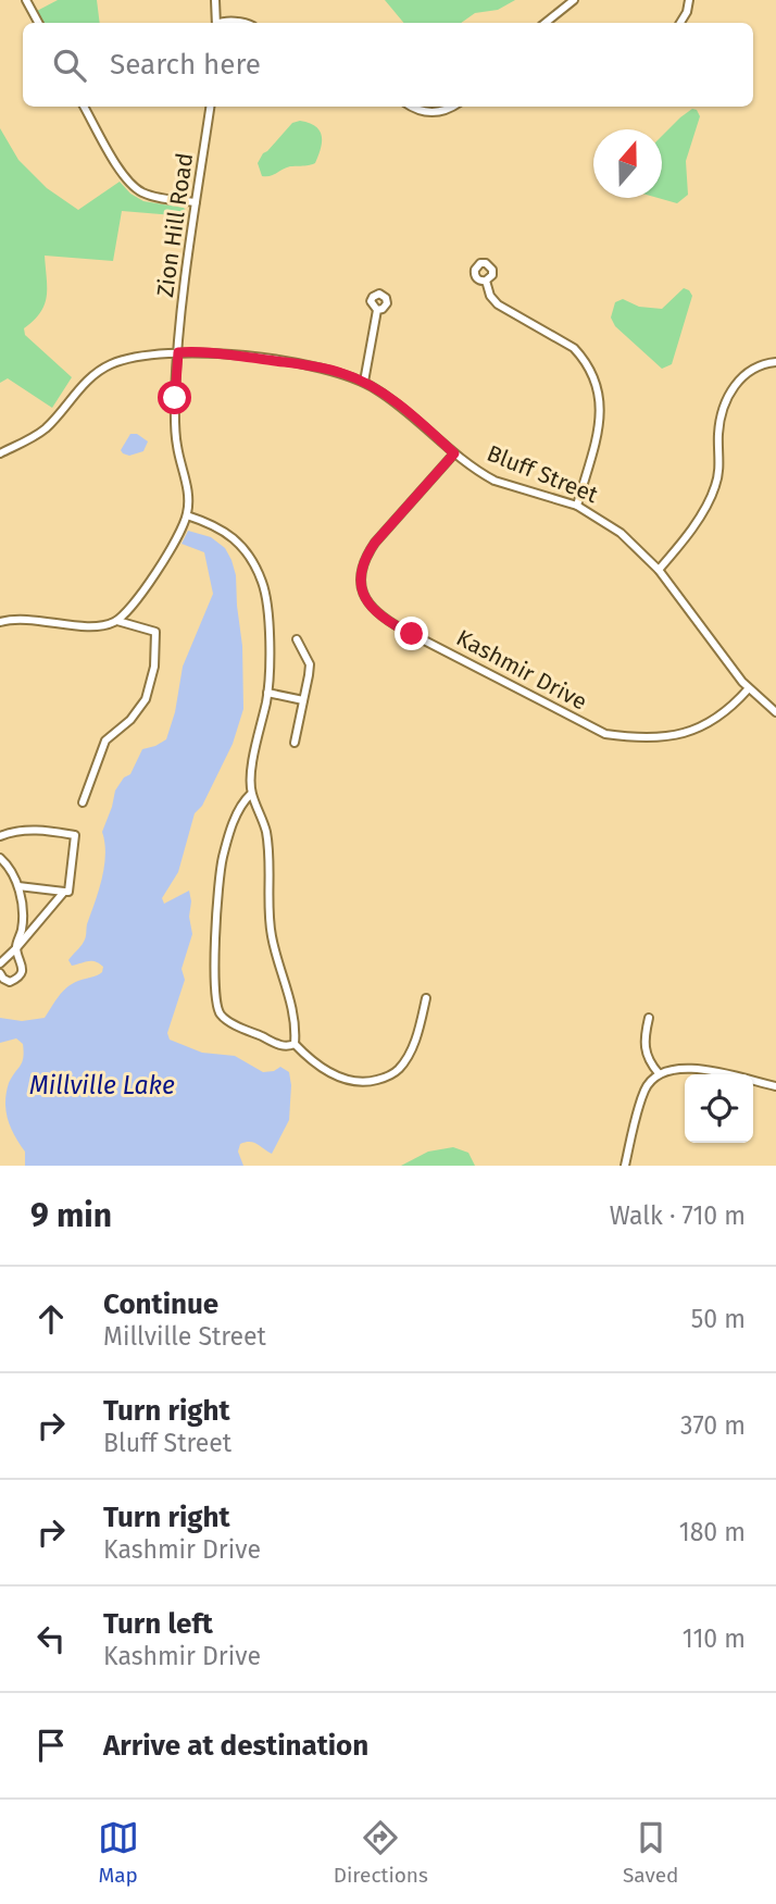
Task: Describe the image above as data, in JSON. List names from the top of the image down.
{
  "streets": {
    "street": ["Zion Hill Road", "Bluff Street", "Kashmir Drive"]
  },
  "crossings": [
    ["Zion Hill Road", "Bluff Street"],
    ["Bluff Street", "Kashmir Drive"]
  ],
  "water": ["Millville Lake"],
  "north": "top",
  "page": {
    "search": "Search here",
    "heading": ["9 min", "Walk · 710 m"],
    "list": [
      ["Continue", "Millville Street", "50 m"],
      ["Turn right", "Bluff Street", "370 m"],
      ["Turn right", "Kashmir Drive", "180 m"],
      ["Turn left", "Kashmir Drive", "110 m"],
      "Arrive at destination"
    ],
    "nav": ["Map", "Directions", "Saved"]
  }
}
